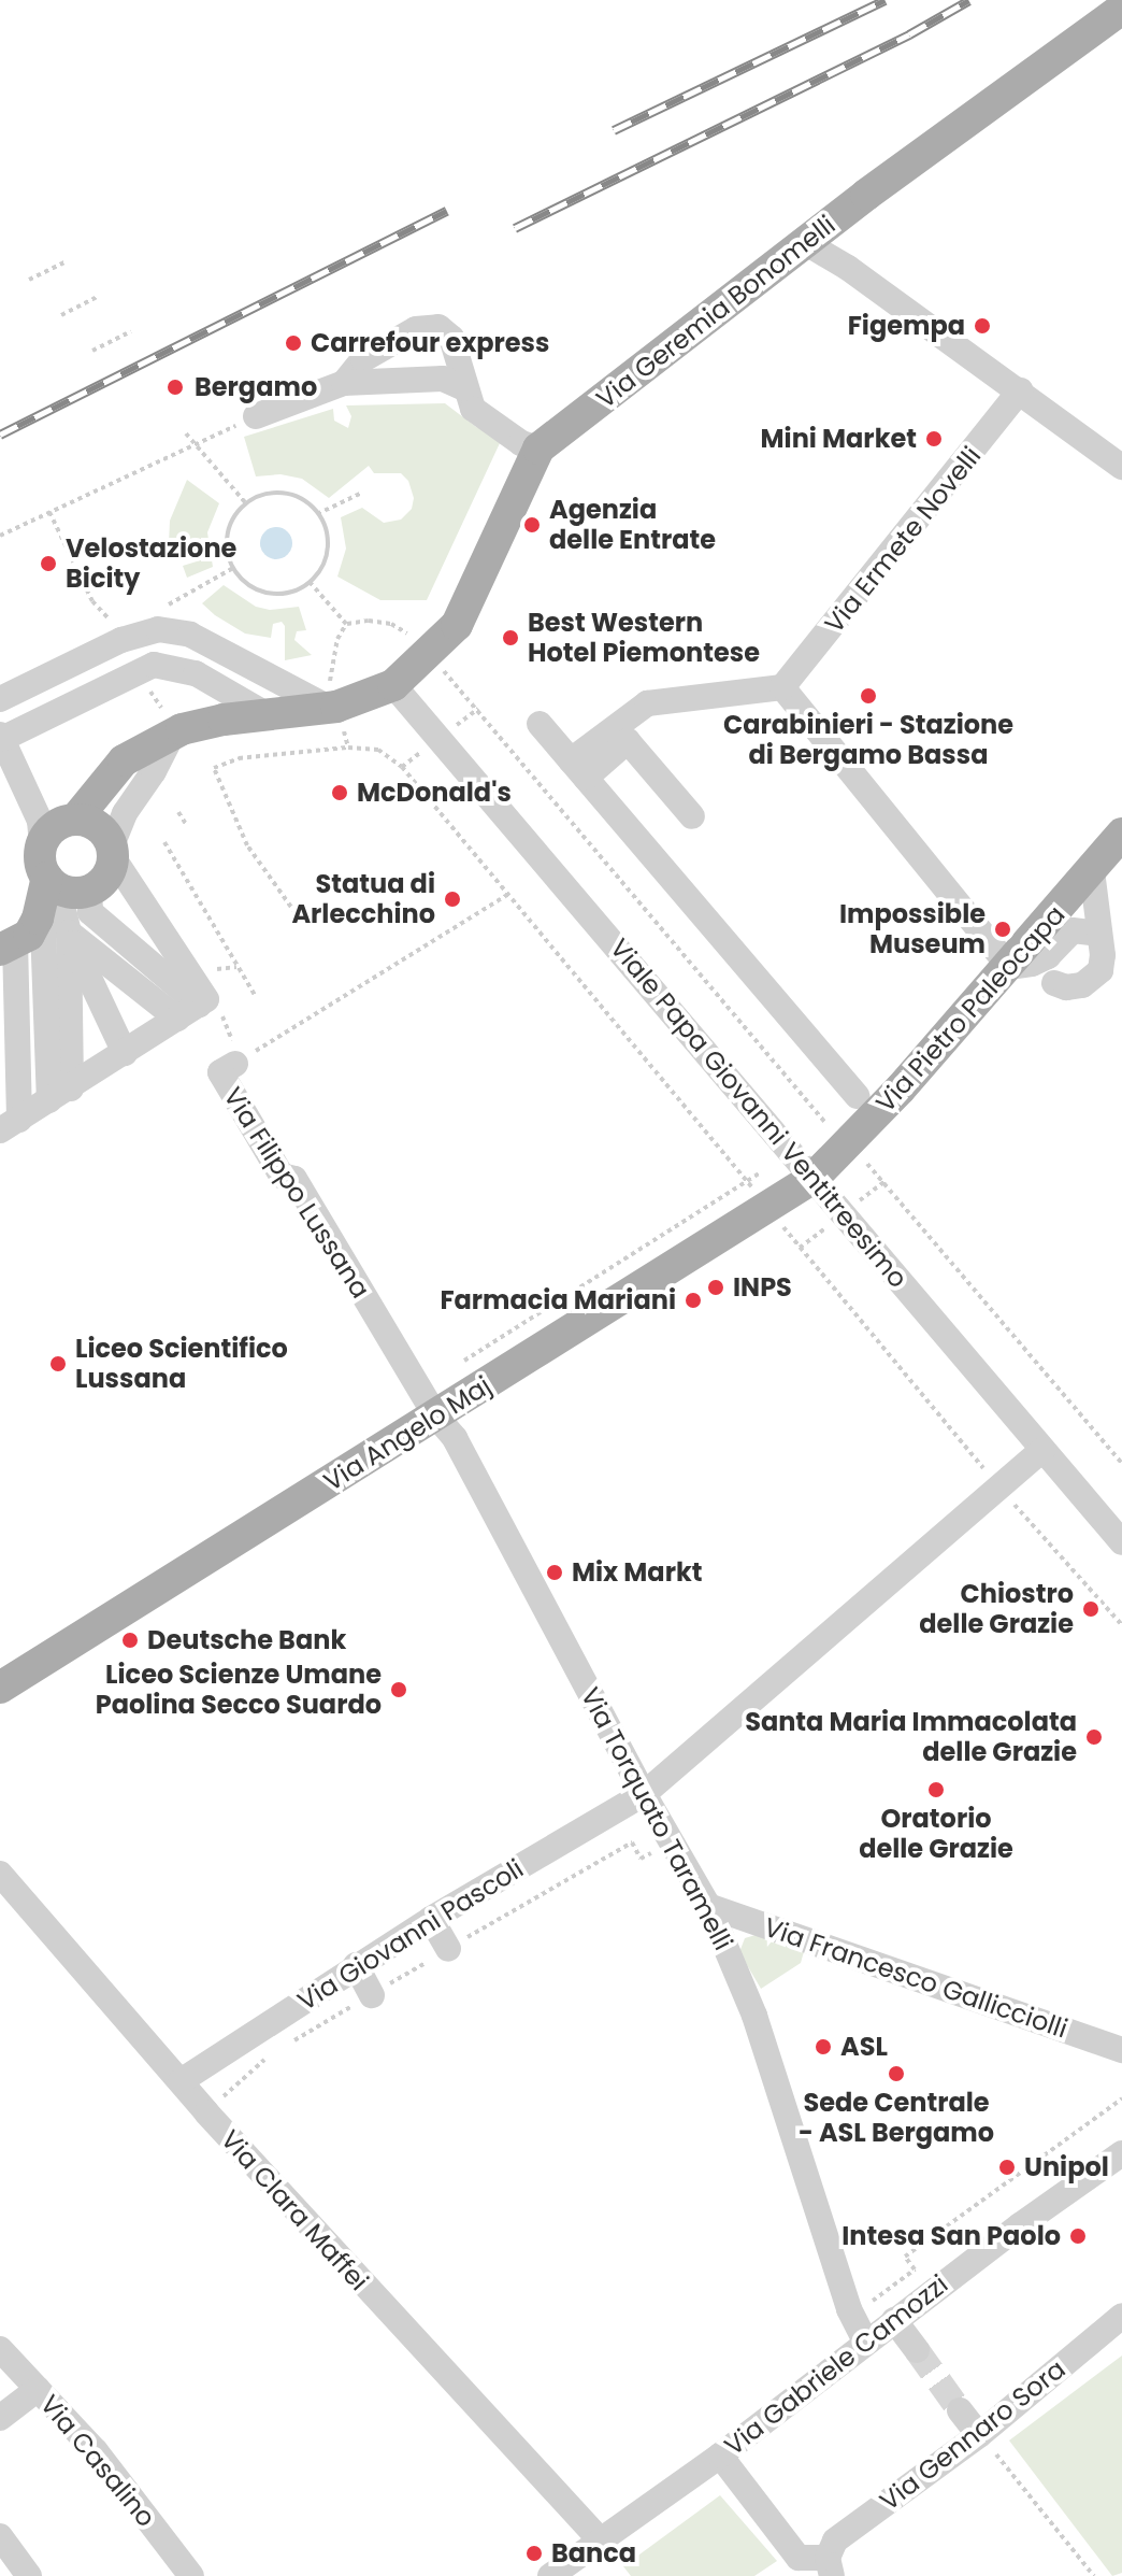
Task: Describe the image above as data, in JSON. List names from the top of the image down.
{
  "streets": {
    "main road": ["Via Geremia Bonomelli", "Via Pietro Paleocapa", "Via Angelo Maj"],
    "street": [
      "Via Ermete Novelli",
      "Viale Papa Giovanni Ventitreesimo",
      "Via Filippo Lussana",
      "Via Torquato Taramelli",
      "Via Giovanni Pascoli",
      "Via Francesco Gallicciolli",
      "Via Clara Maffei",
      "Via Gabriele Camozzi",
      "Via Gennaro Sora",
      "Via Casalino"
    ]
  },
  "crossings": [
    ["Via Geremia Bonomelli", "Viale Papa Giovanni Ventitreesimo"],
    ["Via Pietro Paleocapa", "Viale Papa Giovanni Ventitreesimo"],
    ["Via Pietro Paleocapa", "Via Angelo Maj"],
    ["Viale Papa Giovanni Ventitreesimo", "Via Angelo Maj"],
    ["Viale Papa Giovanni Ventitreesimo", "Via Giovanni Pascoli"],
    ["Via Filippo Lussana", "Via Angelo Maj"],
    ["Via Filippo Lussana", "Via Torquato Taramelli"],
    ["Via Angelo Maj", "Via Torquato Taramelli"],
    ["Via Torquato Taramelli", "Via Giovanni Pascoli"],
    ["Via Torquato Taramelli", "Via Francesco Gallicciolli"],
    ["Via Torquato Taramelli", "Via Gabriele Camozzi"],
    ["Via Giovanni Pascoli", "Via Clara Maffei"],
    ["Via Clara Maffei", "Via Gabriele Camozzi"]
  ],
  "places": [
    "Figempa",
    "Carrefour express",
    "Bergamo",
    "Mini Market",
    "Agenzia delle Entrate",
    "Velostazione Bicity",
    "Best Western Hotel Piemontese",
    "Carabinieri - Stazione di Bergamo Bassa",
    "McDonald's",
    "Statua di Arlecchino",
    "Impossible Museum",
    "INPS",
    "Farmacia Mariani",
    "Liceo Scientifico Lussana",
    "Mix Markt",
    "Chiostro delle Grazie",
    "Deutsche Bank",
    "Liceo Scienze Umane Paolina Secco Suardo",
    "Santa Maria Immacolata delle Grazie",
    "Oratorio delle Grazie",
    "ASL",
    "Sede Centrale - ASL Bergamo",
    "Unipol",
    "Intesa San Paolo",
    "Banca"
  ]
}
